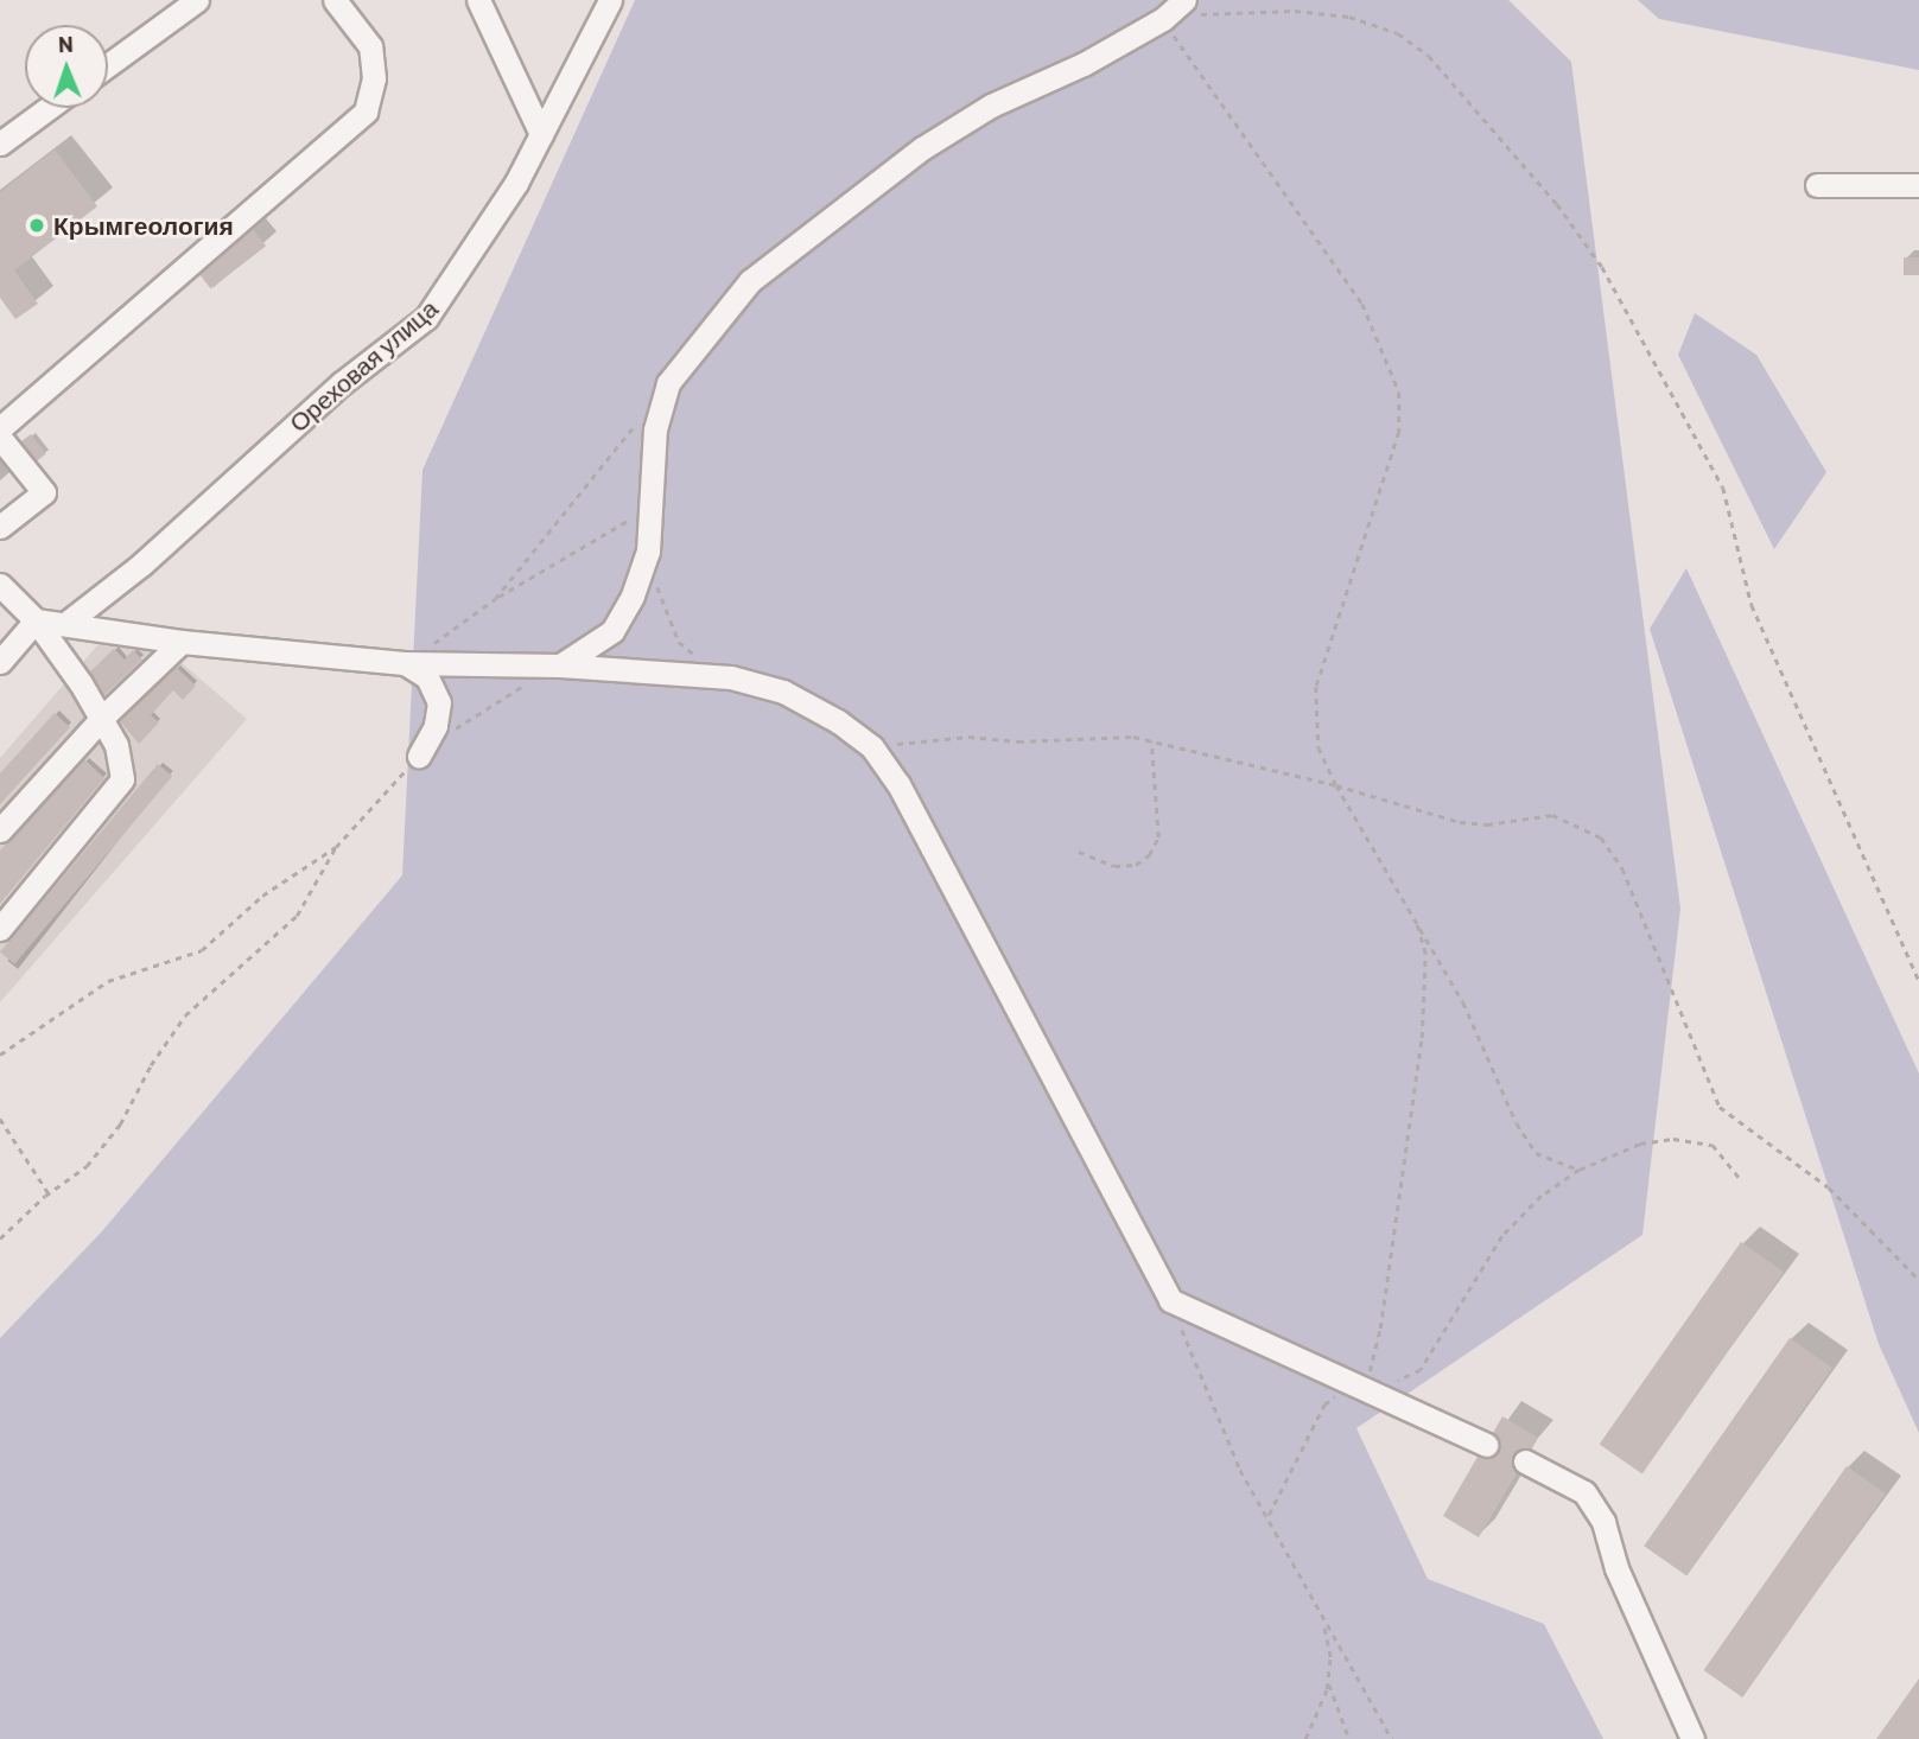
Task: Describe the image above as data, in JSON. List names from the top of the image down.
{
  "streets": {
    "street": ["Ореховая улица"]
  },
  "places": ["Крымгеология"],
  "north": "top"
}
